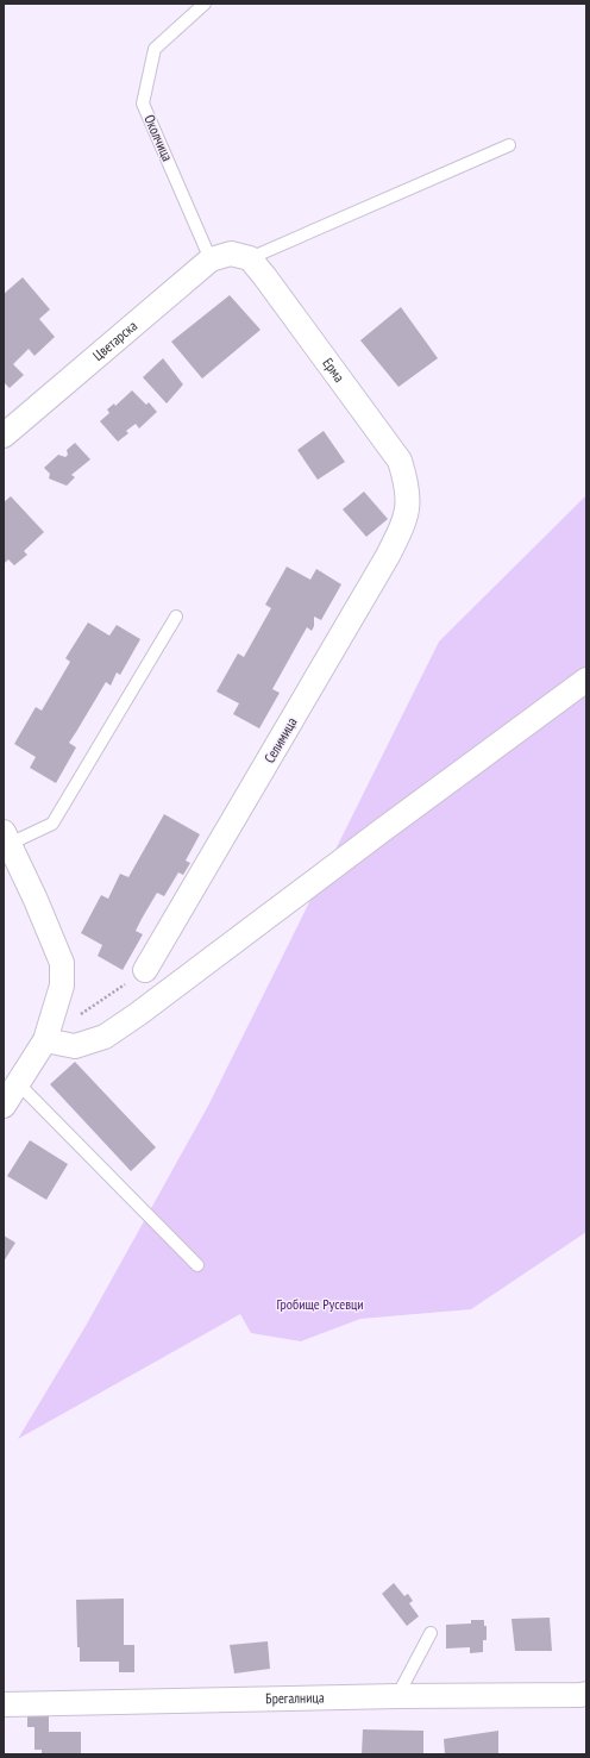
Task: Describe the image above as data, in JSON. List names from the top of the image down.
{
  "streets": {
    "street": [
      "Цветарска",
      "Ерма",
      "Селимица",
      "Брегалница"
    ],
    "lane": ["Околчица"]
  },
  "crossings": [
    ["Околчица", "Цветарска"],
    ["Околчица", "Ерма"],
    ["Цветарска", "Ерма"],
    ["Ерма", "Селимица"]
  ],
  "parks": ["Гробище Русевци"]
}
